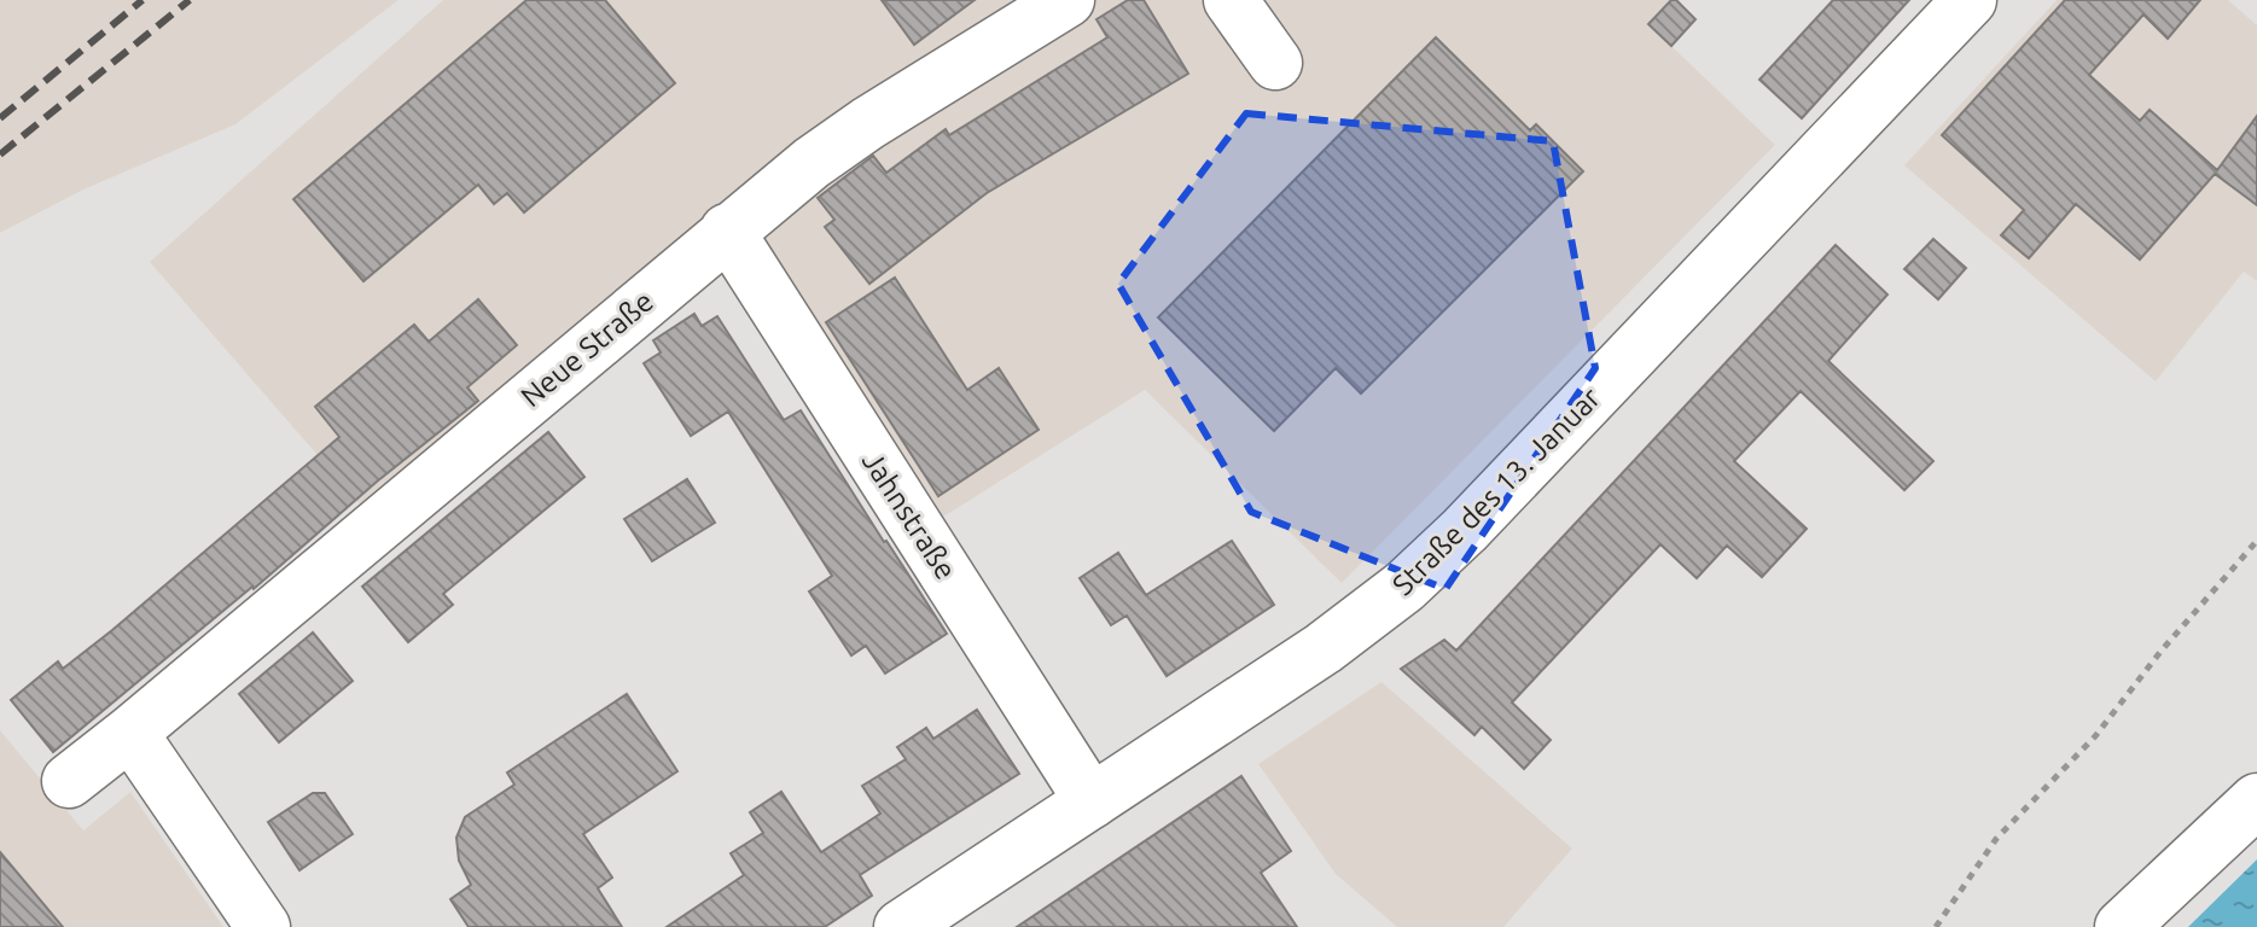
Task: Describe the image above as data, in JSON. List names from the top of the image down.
{
  "streets": {
    "street": ["Neue Straße", "Straße des 13. Januar", "Jahnstraße"]
  },
  "crossings": [
    ["Neue Straße", "Jahnstraße"],
    ["Straße des 13. Januar", "Jahnstraße"]
  ]
}
